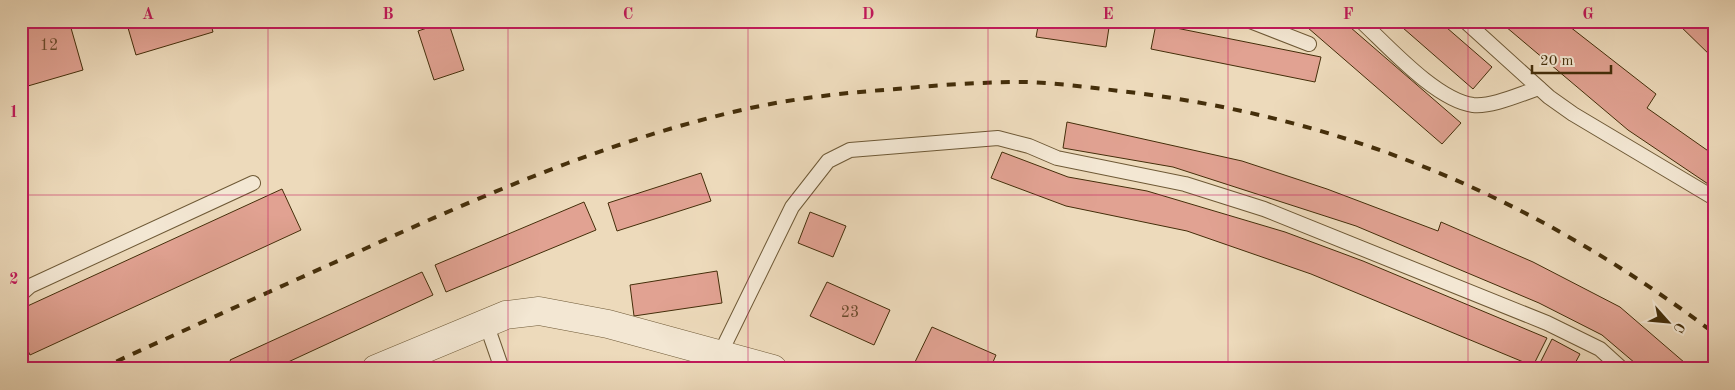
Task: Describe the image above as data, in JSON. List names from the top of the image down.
{
  "house_numbers": ["12", "23"],
  "scale_bar": "20 m",
  "north": "bottom right",
  "grid": {
    "columns": [
      "A",
      "B",
      "C",
      "D",
      "E",
      "F",
      "G"
    ],
    "rows": ["1", "2"]
  }
}
